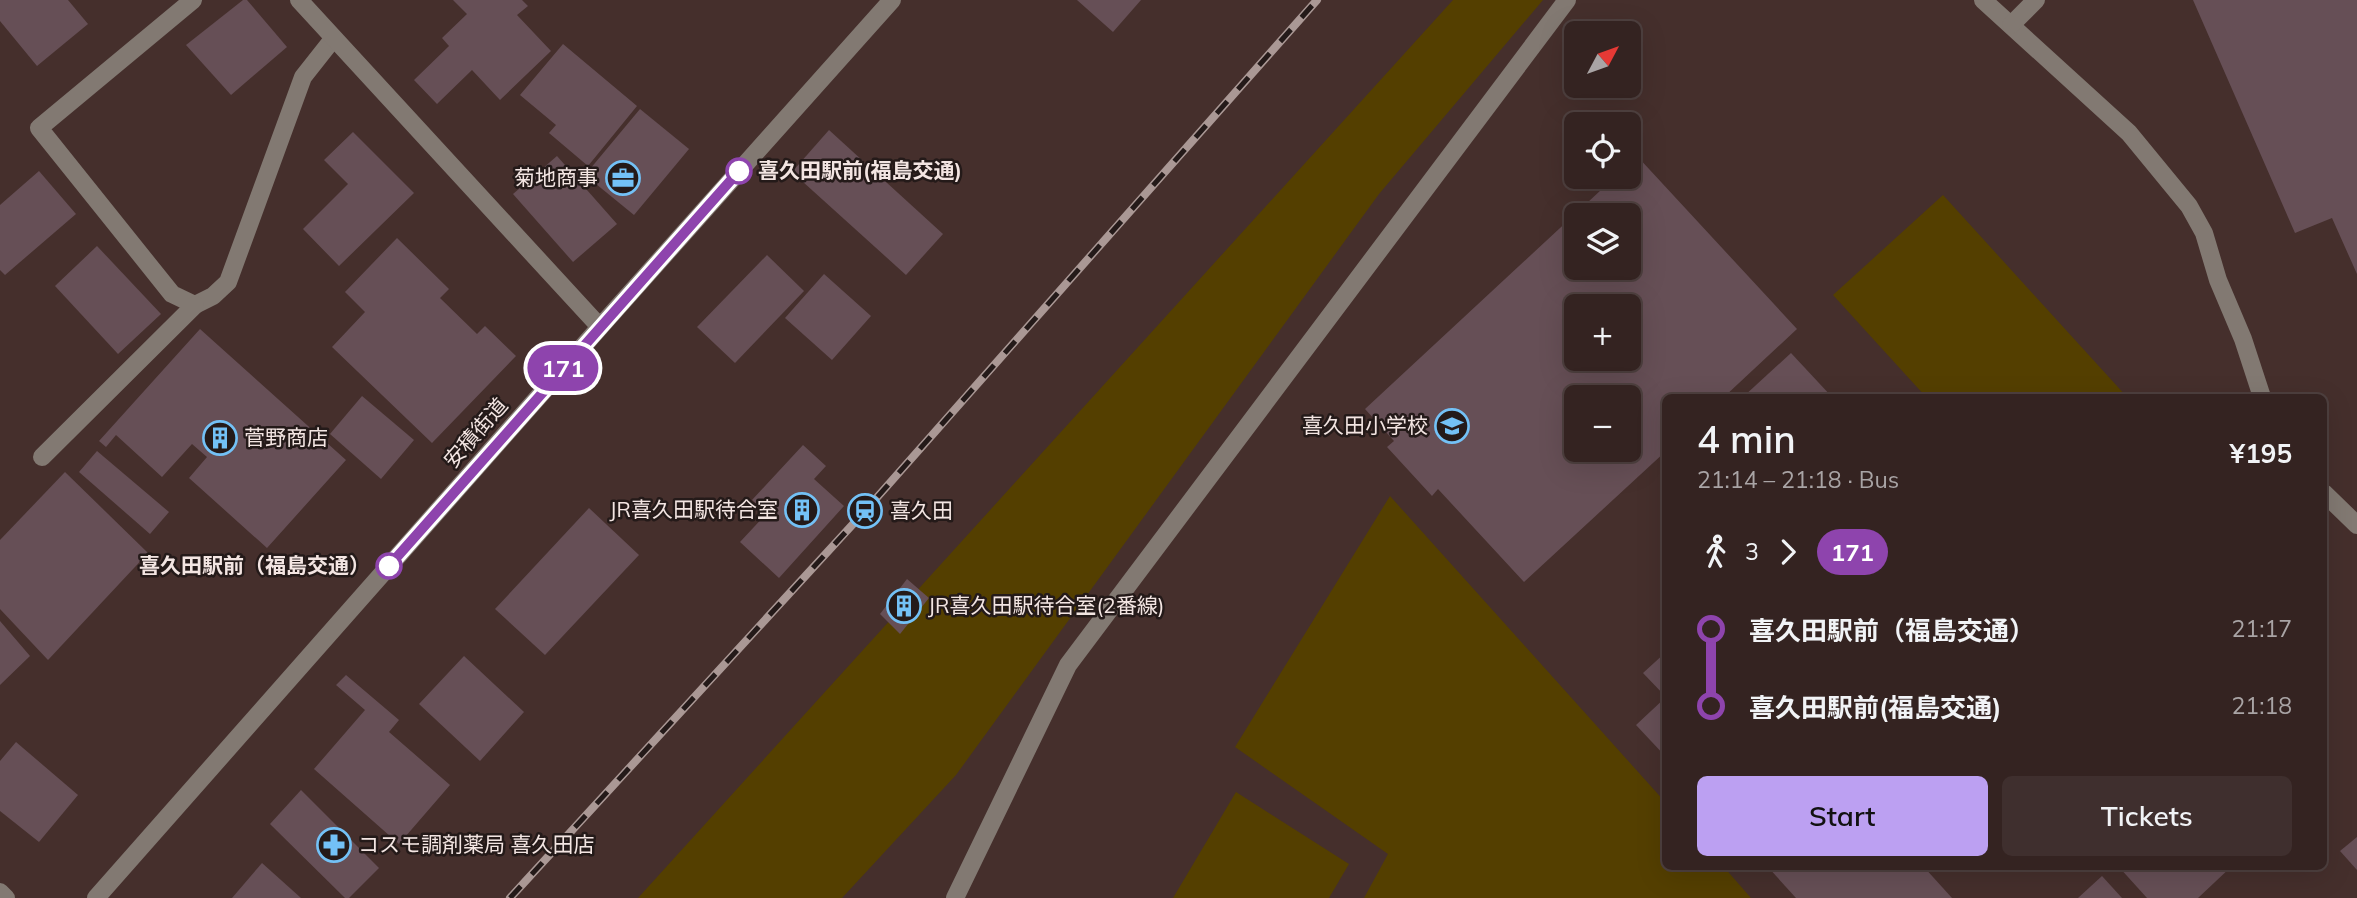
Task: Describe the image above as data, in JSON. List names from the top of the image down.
{
  "streets": {
    "street": ["安積街道"]
  },
  "places": {
    "other": ["喜久田駅前(福島交通)", "喜久田駅前（福島交通）"],
    "office": ["菊地商事"],
    "school or university": ["喜久田小学校"],
    "building": ["菅野商店", "JR喜久田駅待合室", "JR喜久田駅待合室(2番線)"],
    "station": ["喜久田"],
    "pharmacy": ["コスモ調剤薬局 喜久田店"]
  },
  "lines": ["bus line 171"],
  "north": "top right",
  "page": {
    "on_map": "171",
    "map_buttons": ["+", "−"],
    "heading": ["4 min", "21:14 – 21:18 · Bus", "¥195"],
    "legs": ["3", "171"],
    "list": [
      {
        "name": "喜久田駅前（福島交通）",
        "value": "21:17"
      },
      {
        "name": "喜久田駅前(福島交通)",
        "value": "21:18"
      }
    ],
    "buttons": ["Start", "Tickets"]
  }
}
